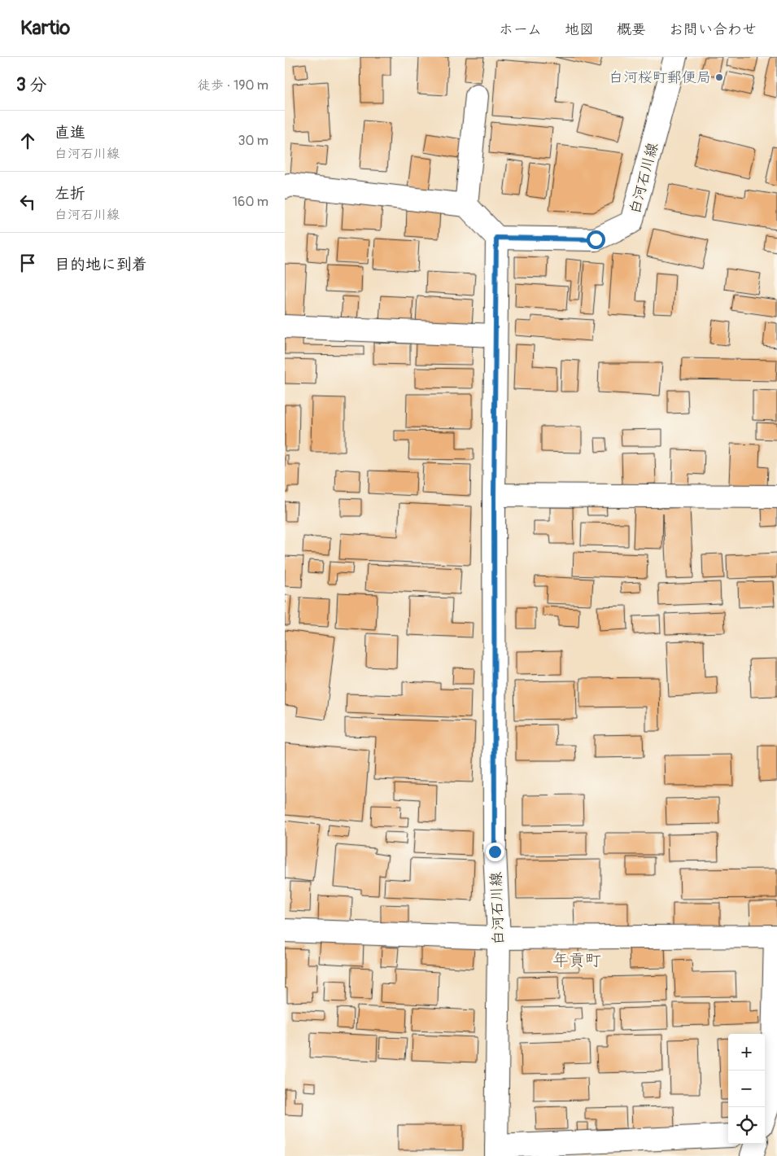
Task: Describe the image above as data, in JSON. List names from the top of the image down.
{
  "streets": {
    "street": ["白河石川線"]
  },
  "districts": ["年貢町"],
  "places": ["白河桜町郵便局"],
  "page": {
    "header": "Kartio",
    "nav": [
      "ホーム",
      "地図",
      "概要",
      "お問い合わせ"
    ],
    "heading": ["3 分", "徒歩 · 190 m"],
    "list": [
      ["直進", "白河石川線", "30 m"],
      ["左折", "白河石川線", "160 m"],
      "目的地に到着"
    ],
    "map_buttons": ["+", "−"]
  }
}
